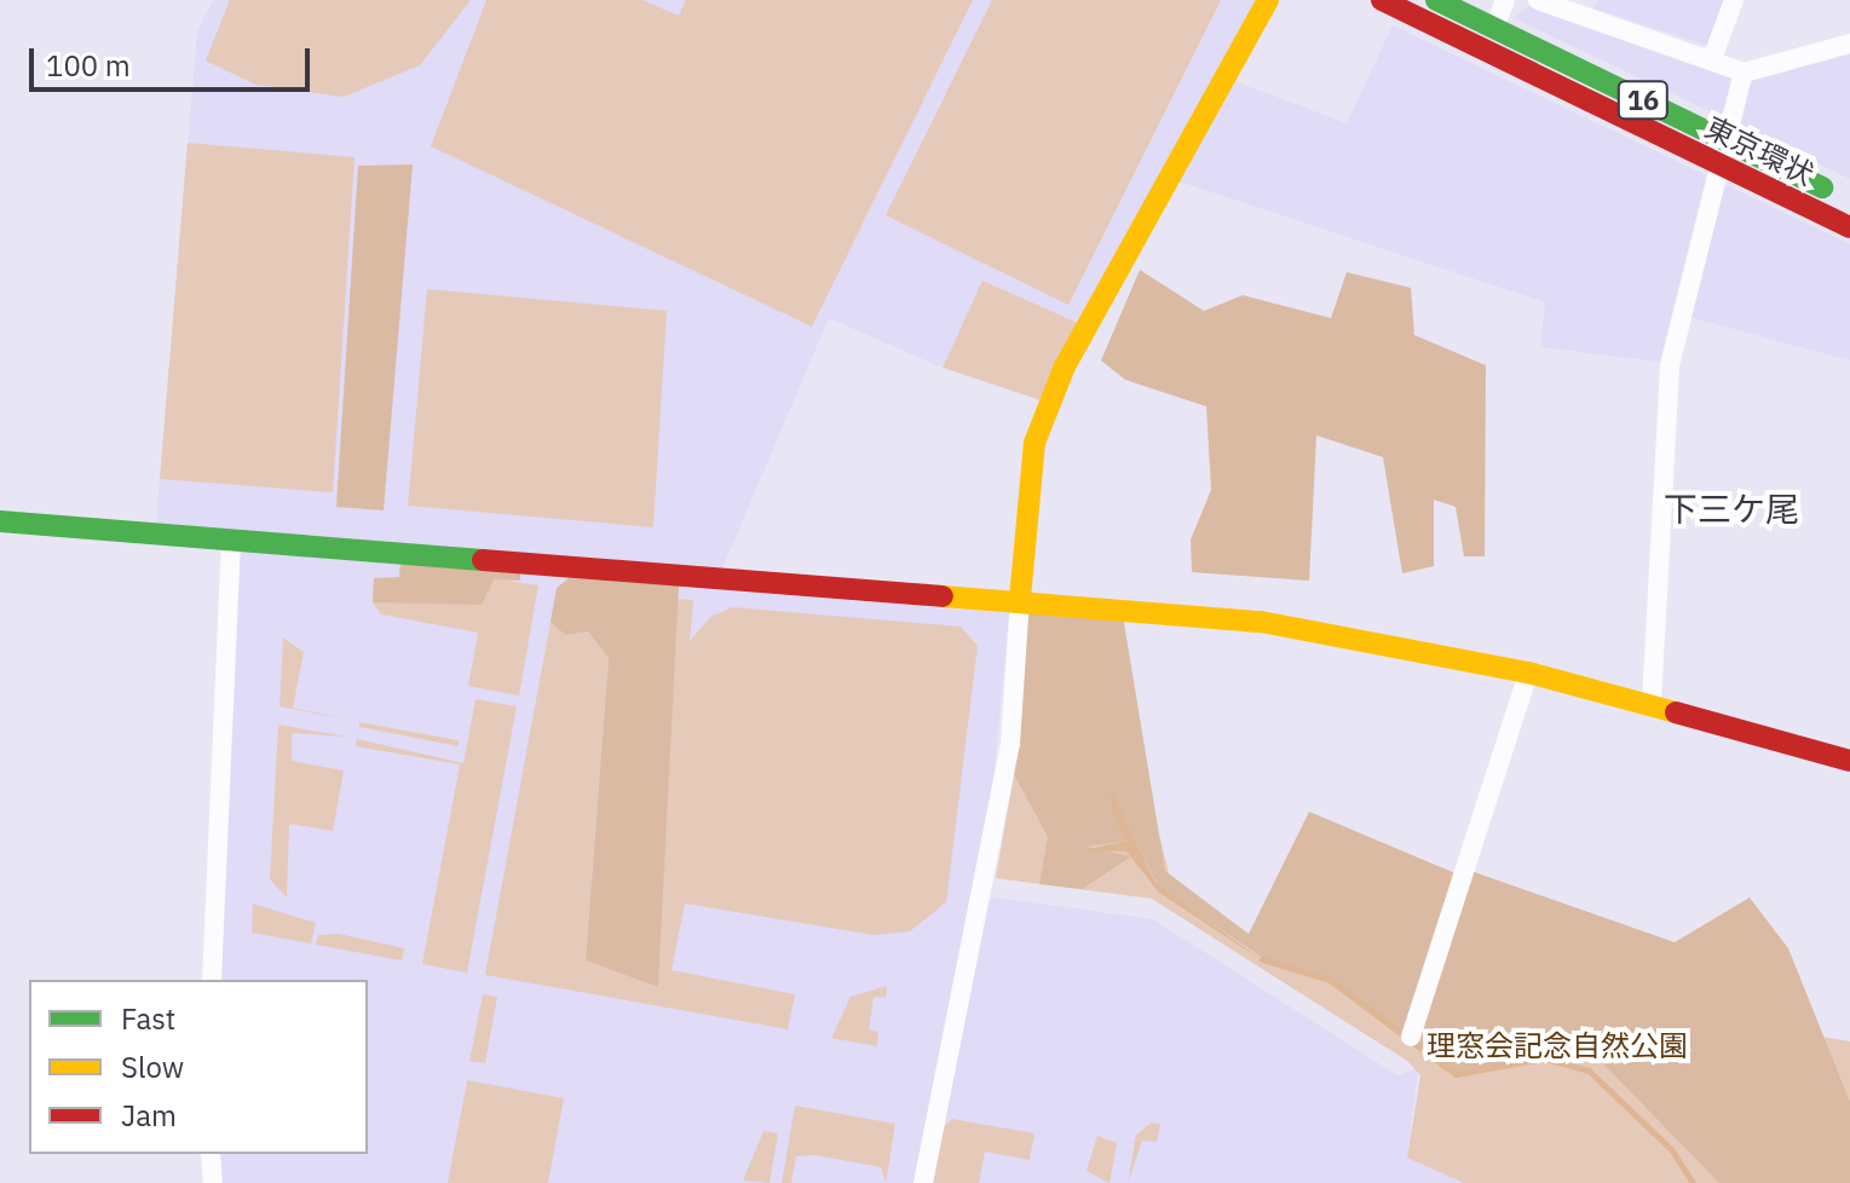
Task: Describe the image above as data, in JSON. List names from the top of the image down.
{
  "streets": {
    "main road": ["16", "東京環状"]
  },
  "districts": ["下三ケ尾"],
  "parks": ["理窓会記念自然公園"],
  "legend": ["Fast", "Slow", "Jam"],
  "scale_bar": "100 m"
}
